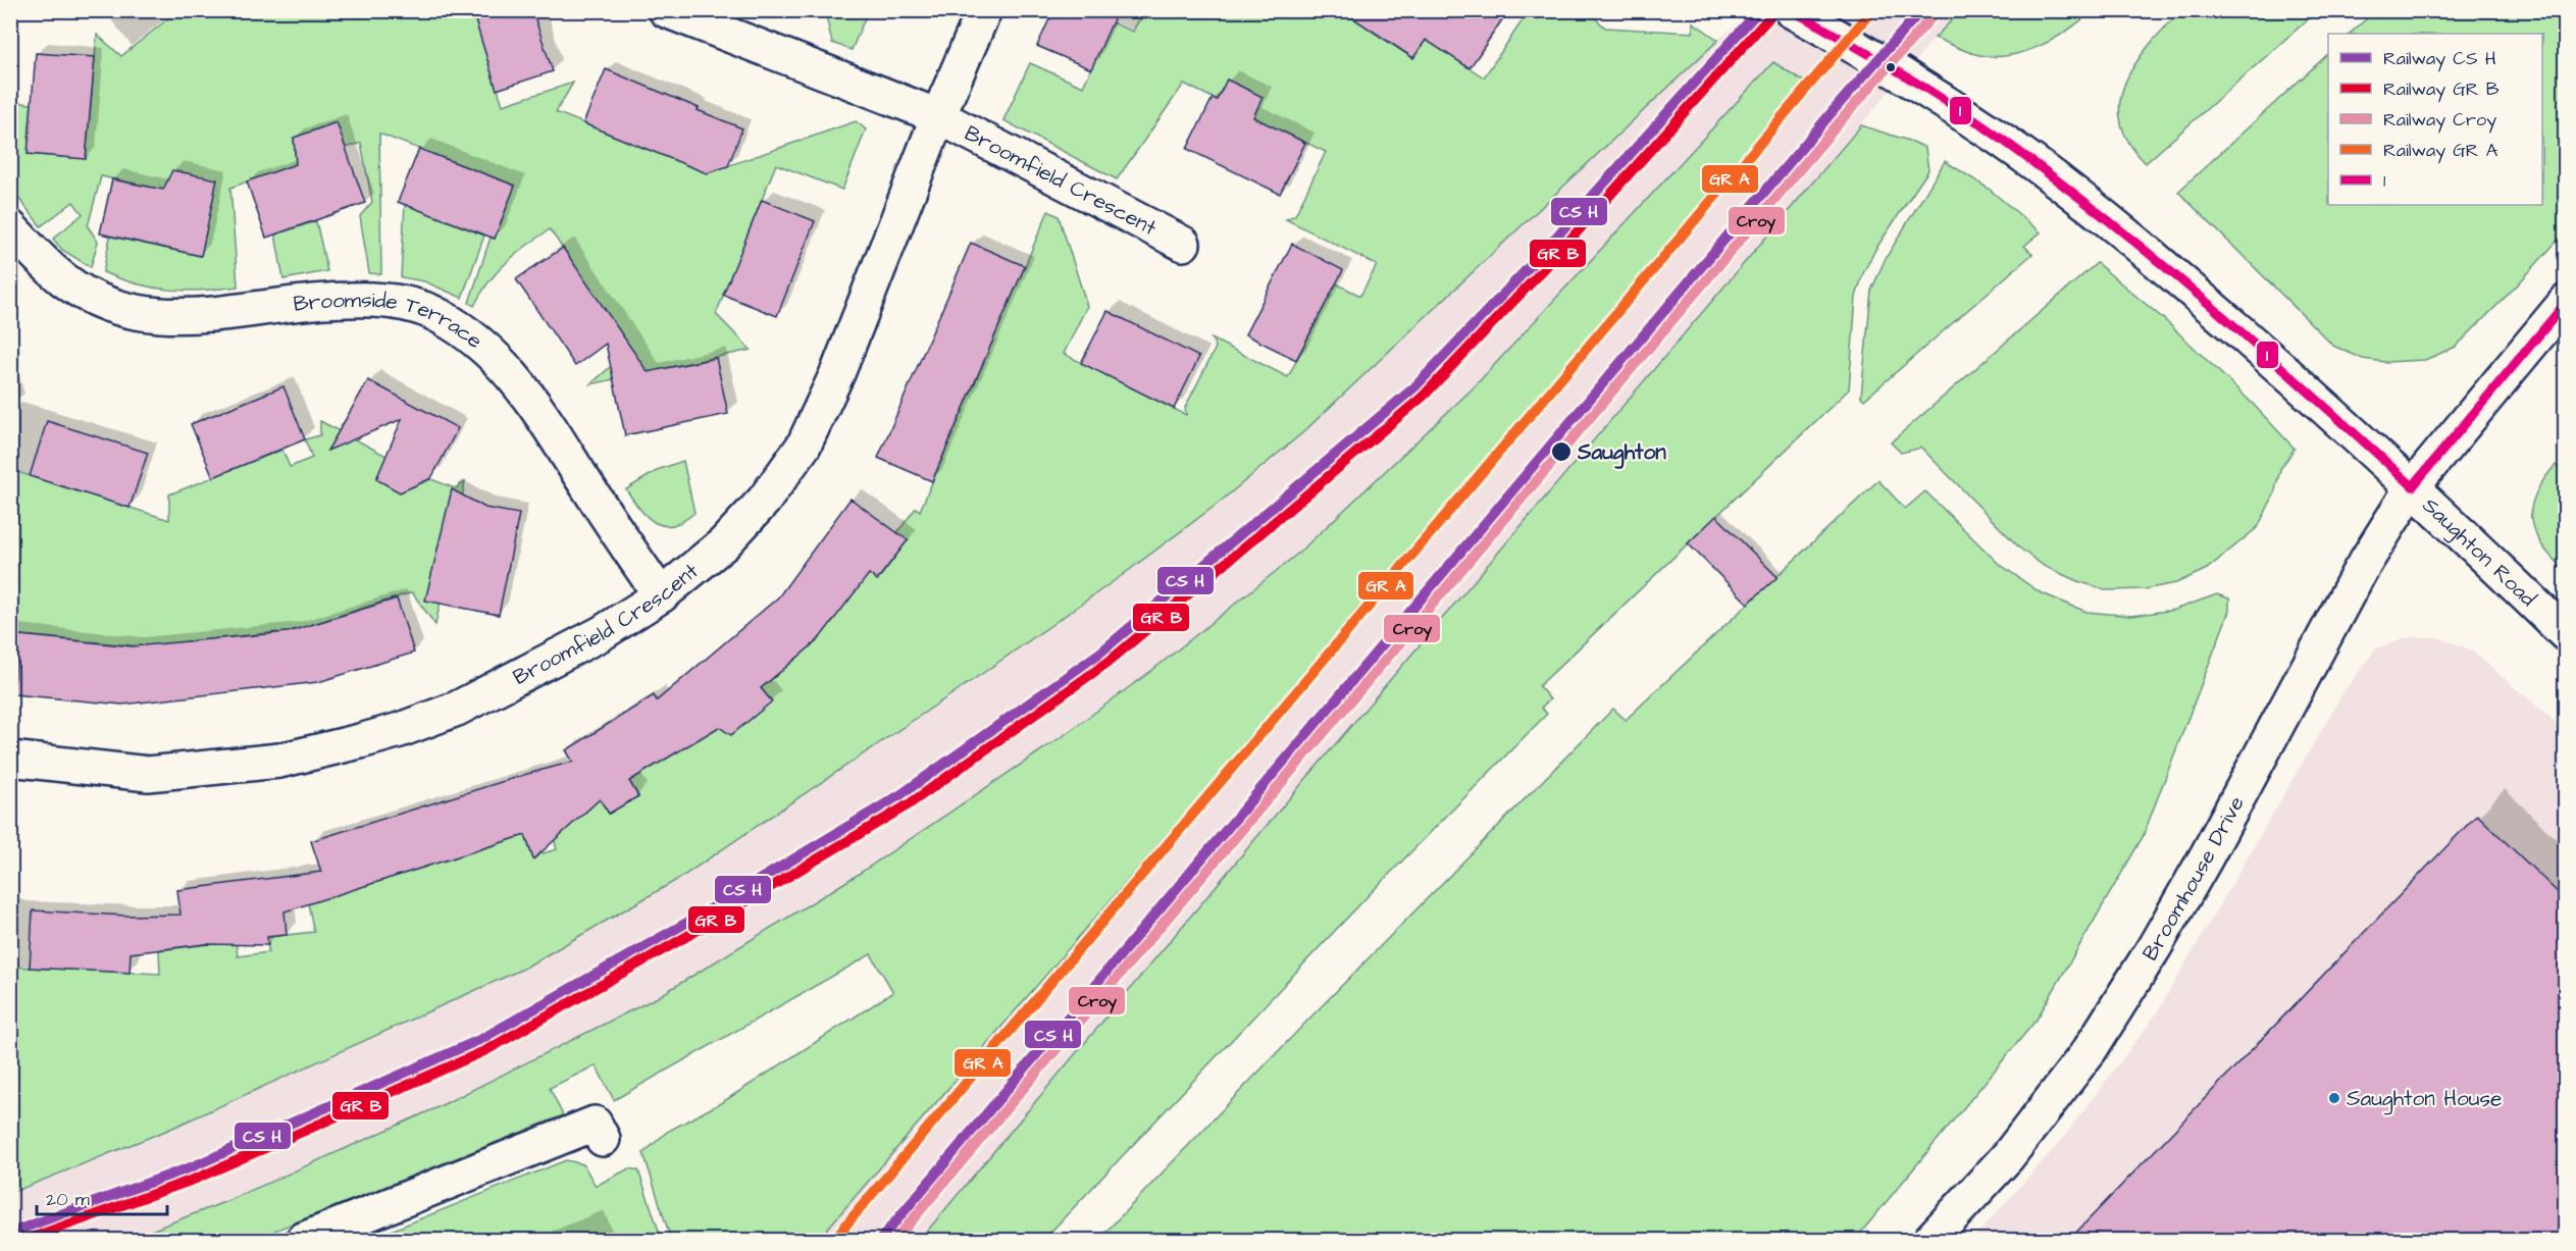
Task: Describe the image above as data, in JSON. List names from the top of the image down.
{
  "streets": {
    "street": [
      "Broomfield Crescent",
      "Broomside Terrace",
      "Saughton Road",
      "Broomhouse Drive"
    ]
  },
  "crossings": [
    ["Broomfield Crescent", "Broomside Terrace"],
    ["Saughton Road", "Broomhouse Drive"]
  ],
  "places": ["Saughton", "Saughton House"],
  "lines": ["transit line 1", "rail line Croy"],
  "legend": [
    "Railway CS H",
    "Railway GR B",
    "Railway Croy",
    "Railway GR A",
    "1"
  ],
  "scale_bar": "20 m"
}
